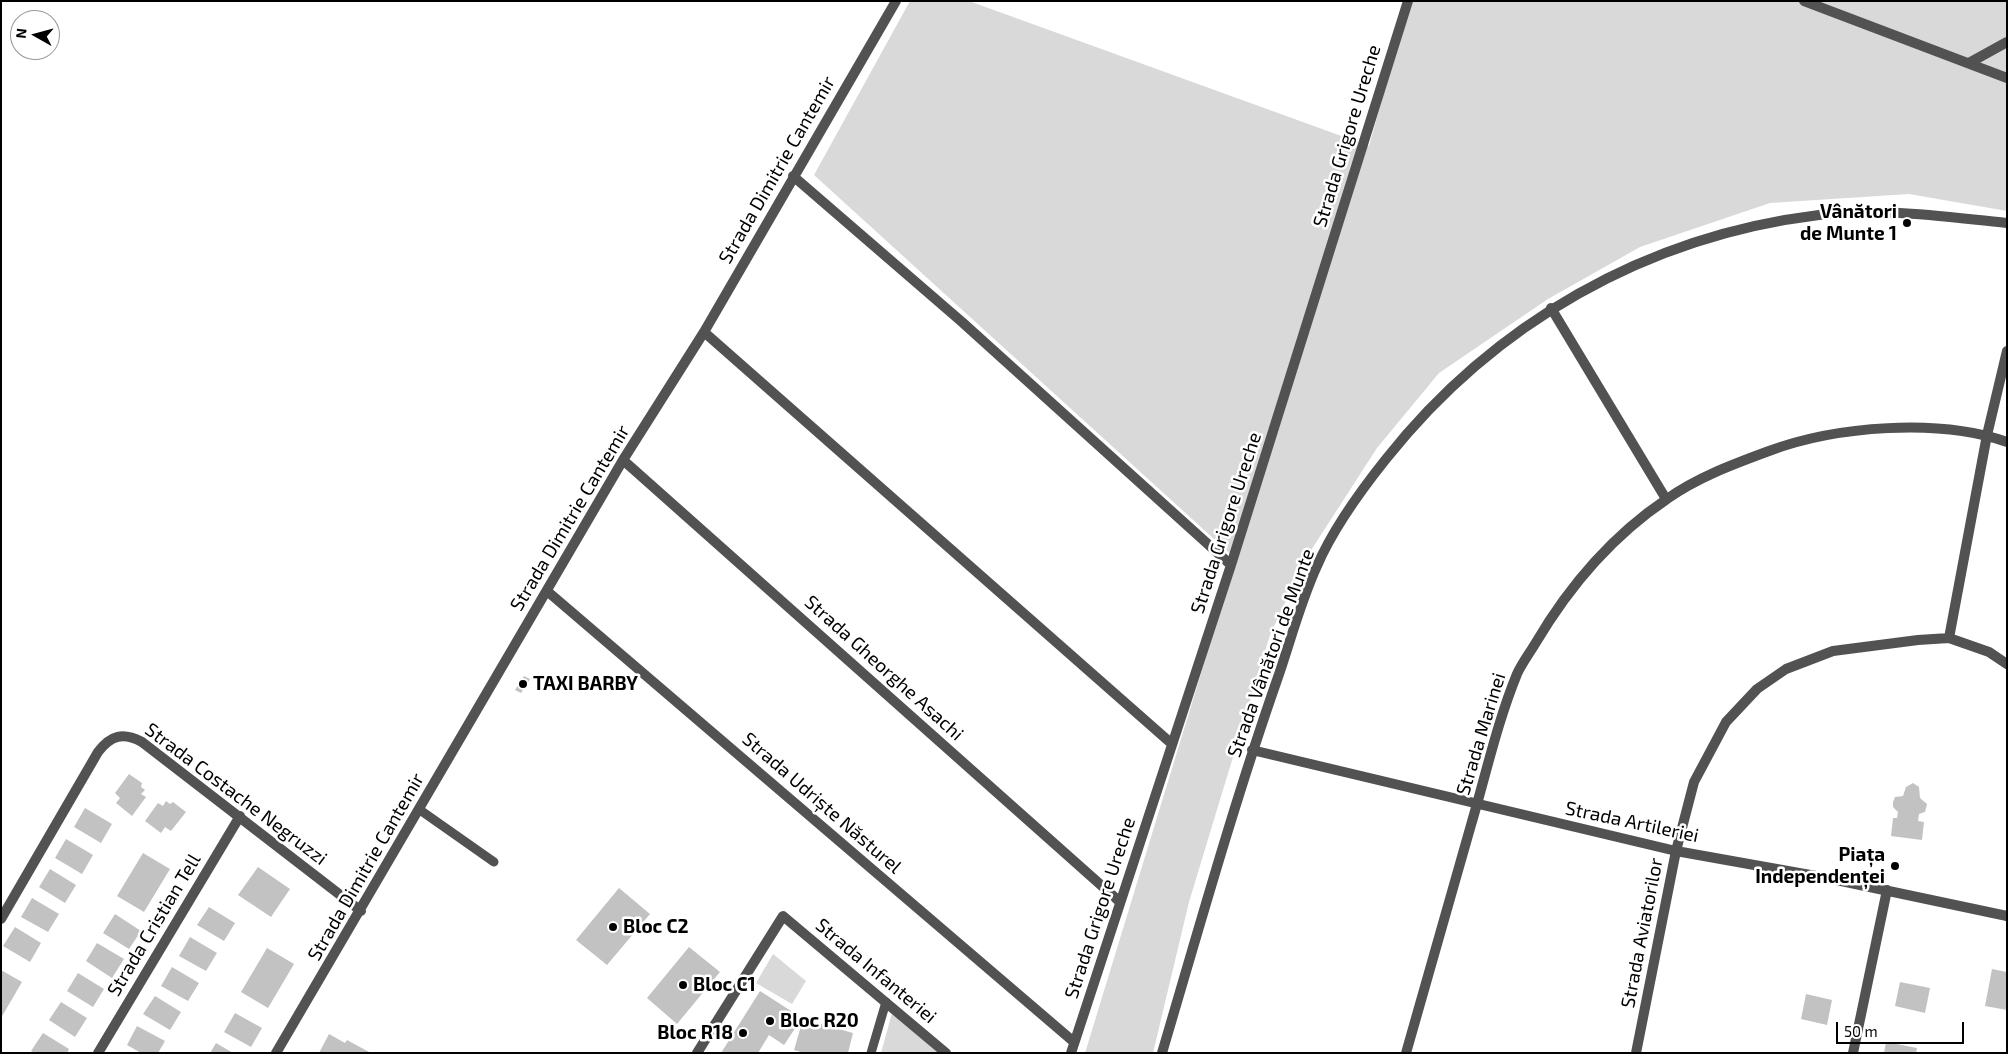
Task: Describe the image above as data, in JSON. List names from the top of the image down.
{
  "streets": {
    "street": [
      "Strada Grigore Ureche",
      "Strada Dimitrie Cantemir",
      "Strada Vânători de Munte",
      "Strada Gheorghe Asachi",
      "Strada Marinei",
      "Strada Costache Negruzzi",
      "Strada Udriște Năsturel",
      "Strada Artileriei",
      "Strada Cristian Tell",
      "Strada Aviatorilor",
      "Strada Infanteriei"
    ]
  },
  "crossings": [
    ["Strada Grigore Ureche", "Strada Gheorghe Asachi"],
    ["Strada Grigore Ureche", "Strada Udriște Năsturel"],
    ["Strada Dimitrie Cantemir", "Strada Gheorghe Asachi"],
    ["Strada Dimitrie Cantemir", "Strada Costache Negruzzi"],
    ["Strada Dimitrie Cantemir", "Strada Udriște Năsturel"],
    ["Strada Vânători de Munte", "Strada Artileriei"],
    ["Strada Marinei", "Strada Artileriei"],
    ["Strada Costache Negruzzi", "Strada Cristian Tell"],
    ["Strada Artileriei", "Strada Aviatorilor"]
  ],
  "places": [
    "Vânători de Munte 1",
    "TAXI BARBY",
    "Piața Independenței",
    "Bloc C2",
    "Bloc C1",
    "Bloc R20",
    "Bloc R18"
  ],
  "scale_bar": "50 m",
  "north": "left"
}
